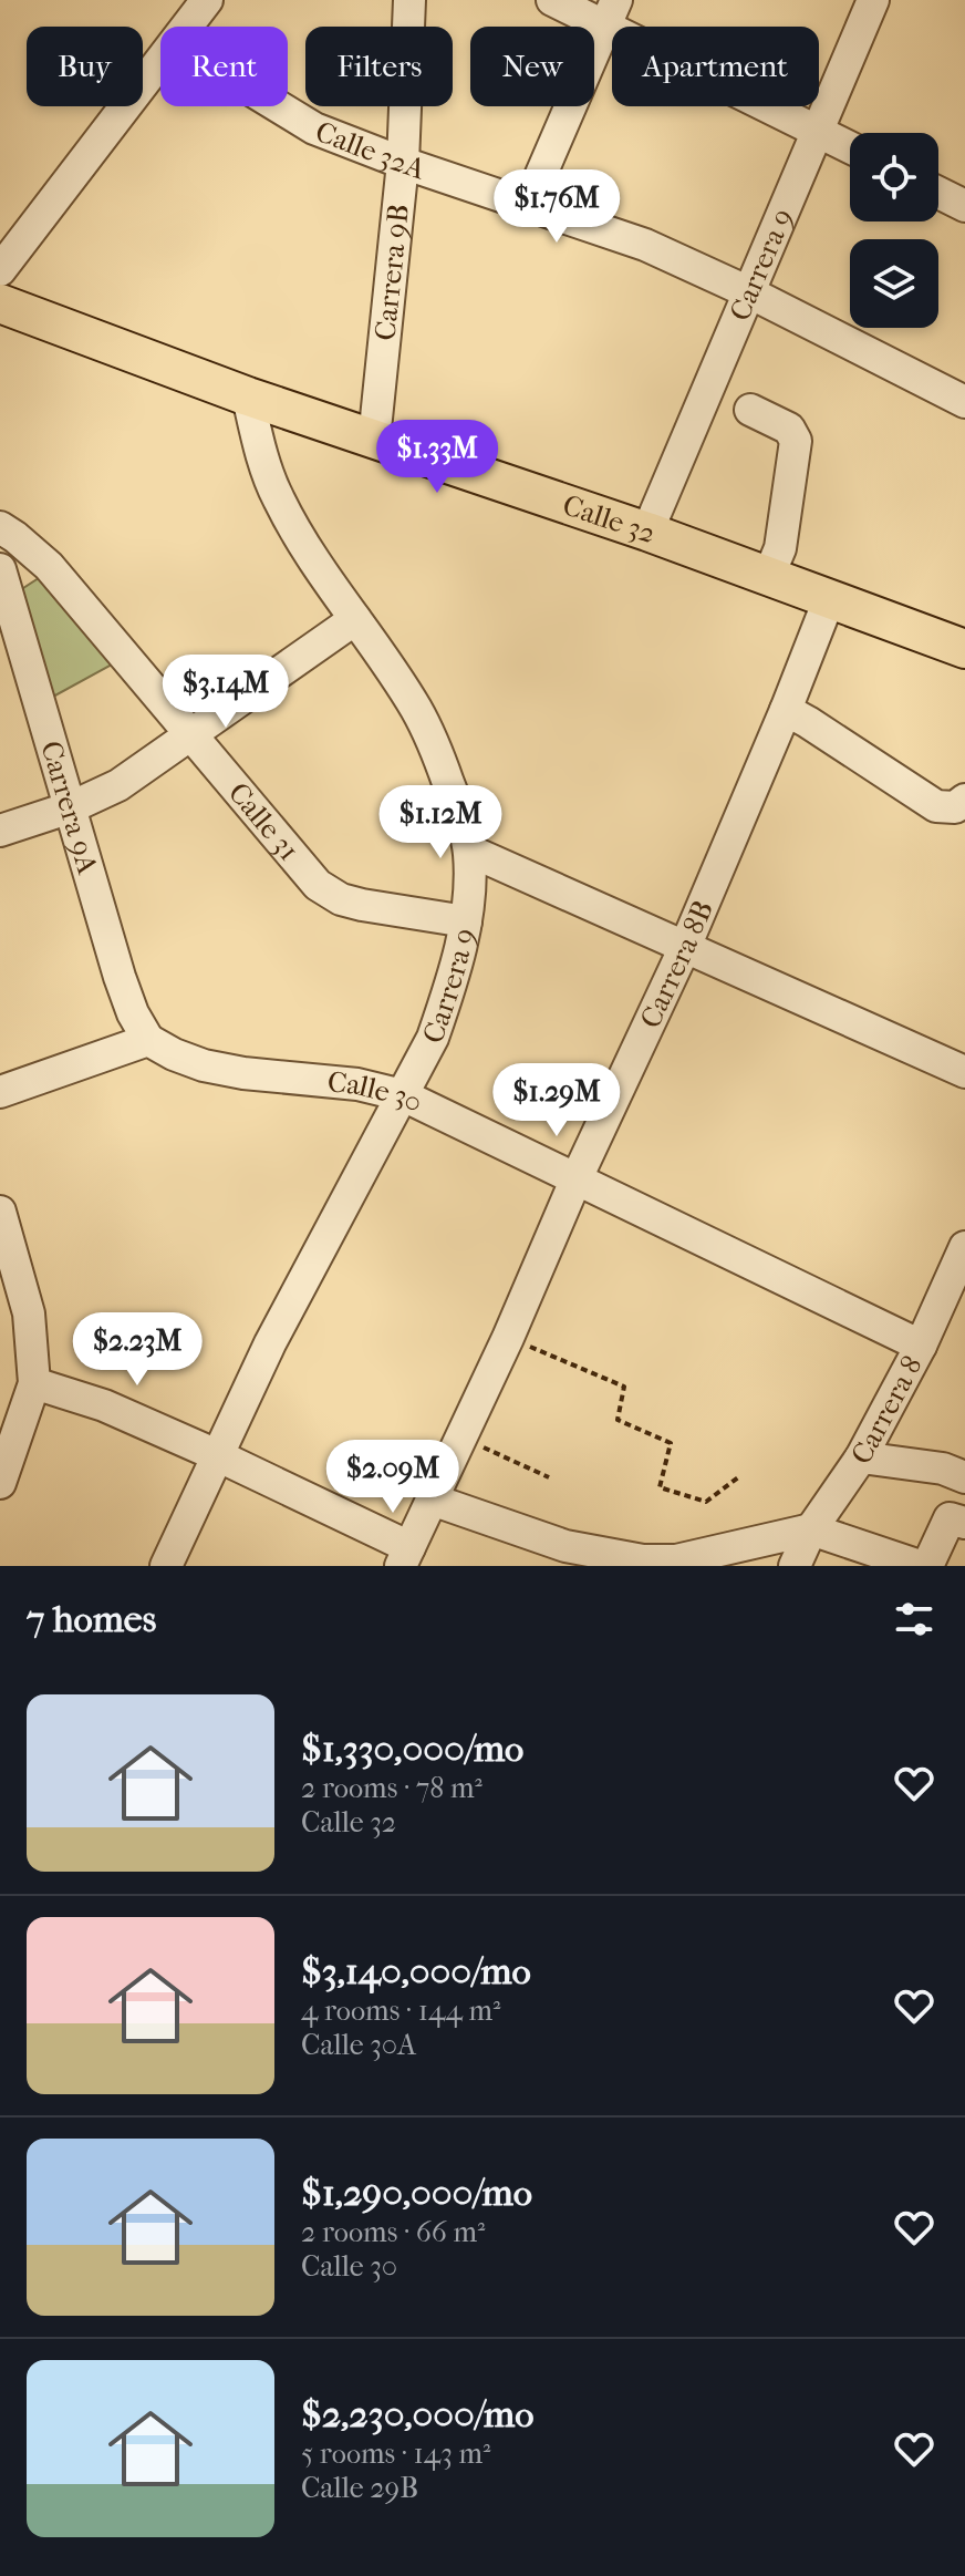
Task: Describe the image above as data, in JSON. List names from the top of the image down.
{
  "streets": {
    "main road": ["Calle 32"],
    "street": [
      "Calle 32A",
      "Carrera 9",
      "Carrera 9B",
      "Carrera 9A",
      "Calle 31",
      "Carrera 8B",
      "Calle 30",
      "Carrera 8"
    ]
  },
  "crossings": [
    ["Calle 32A", "Carrera 9"],
    ["Calle 32A", "Carrera 9B"],
    ["Carrera 9", "Calle 32"],
    ["Carrera 9", "Calle 31"],
    ["Carrera 9", "Calle 30"],
    ["Carrera 9B", "Calle 32"],
    ["Calle 32", "Carrera 8B"],
    ["Carrera 9A", "Calle 30"],
    ["Carrera 8B", "Calle 30"],
    ["Calle 30", "Carrera 8"]
  ],
  "page": {
    "chip": [
      "Buy",
      "Rent",
      "Filters",
      "New",
      "Apartment"
    ],
    "price": [
      "$1.76M",
      "$1.33M",
      "$3.14M",
      "$1.12M",
      "$1.29M",
      "$2.23M",
      "$2.09M"
    ],
    "heading": "7 homes",
    "list": [
      {
        "name": "$1,330,000/mo",
        "note": "2 rooms · 78 m² · Calle 32"
      },
      {
        "name": "$3,140,000/mo",
        "note": "4 rooms · 144 m² · Calle 30A"
      },
      {
        "name": "$1,290,000/mo",
        "note": "2 rooms · 66 m² · Calle 30"
      },
      {
        "name": "$2,230,000/mo",
        "note": "5 rooms · 143 m² · Calle 29B"
      }
    ]
  }
}
